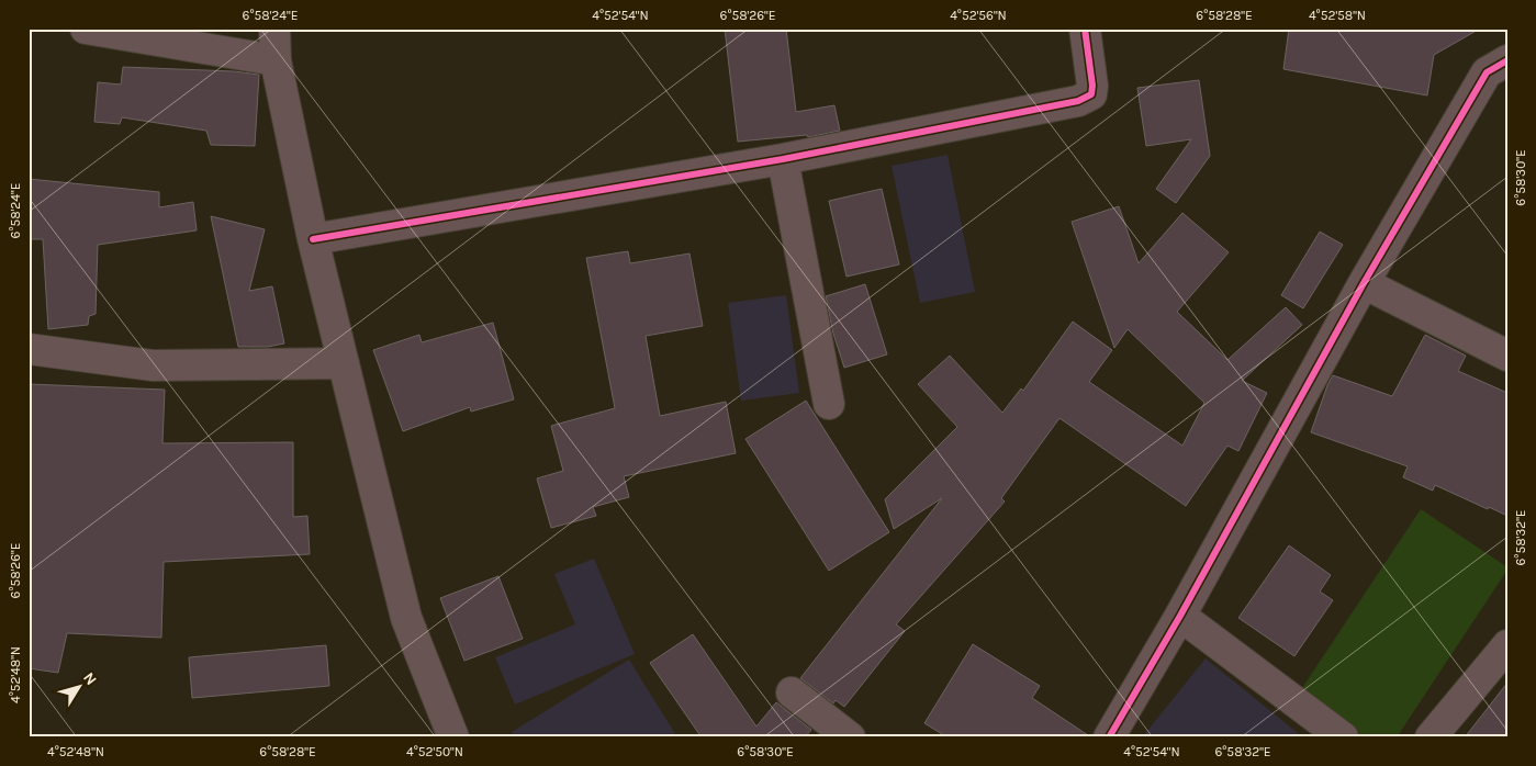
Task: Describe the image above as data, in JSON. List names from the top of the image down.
{
  "north": "top right",
  "coordinates": [
    "6°58'24\"E",
    "4°52'54\"N",
    "6°58'26\"E",
    "4°52'56\"N",
    "6°58'28\"E",
    "4°52'58\"N",
    "6°58'30\"E",
    "6°58'32\"E",
    "4°52'48\"N",
    "4°52'50\"N"
  ]
}
